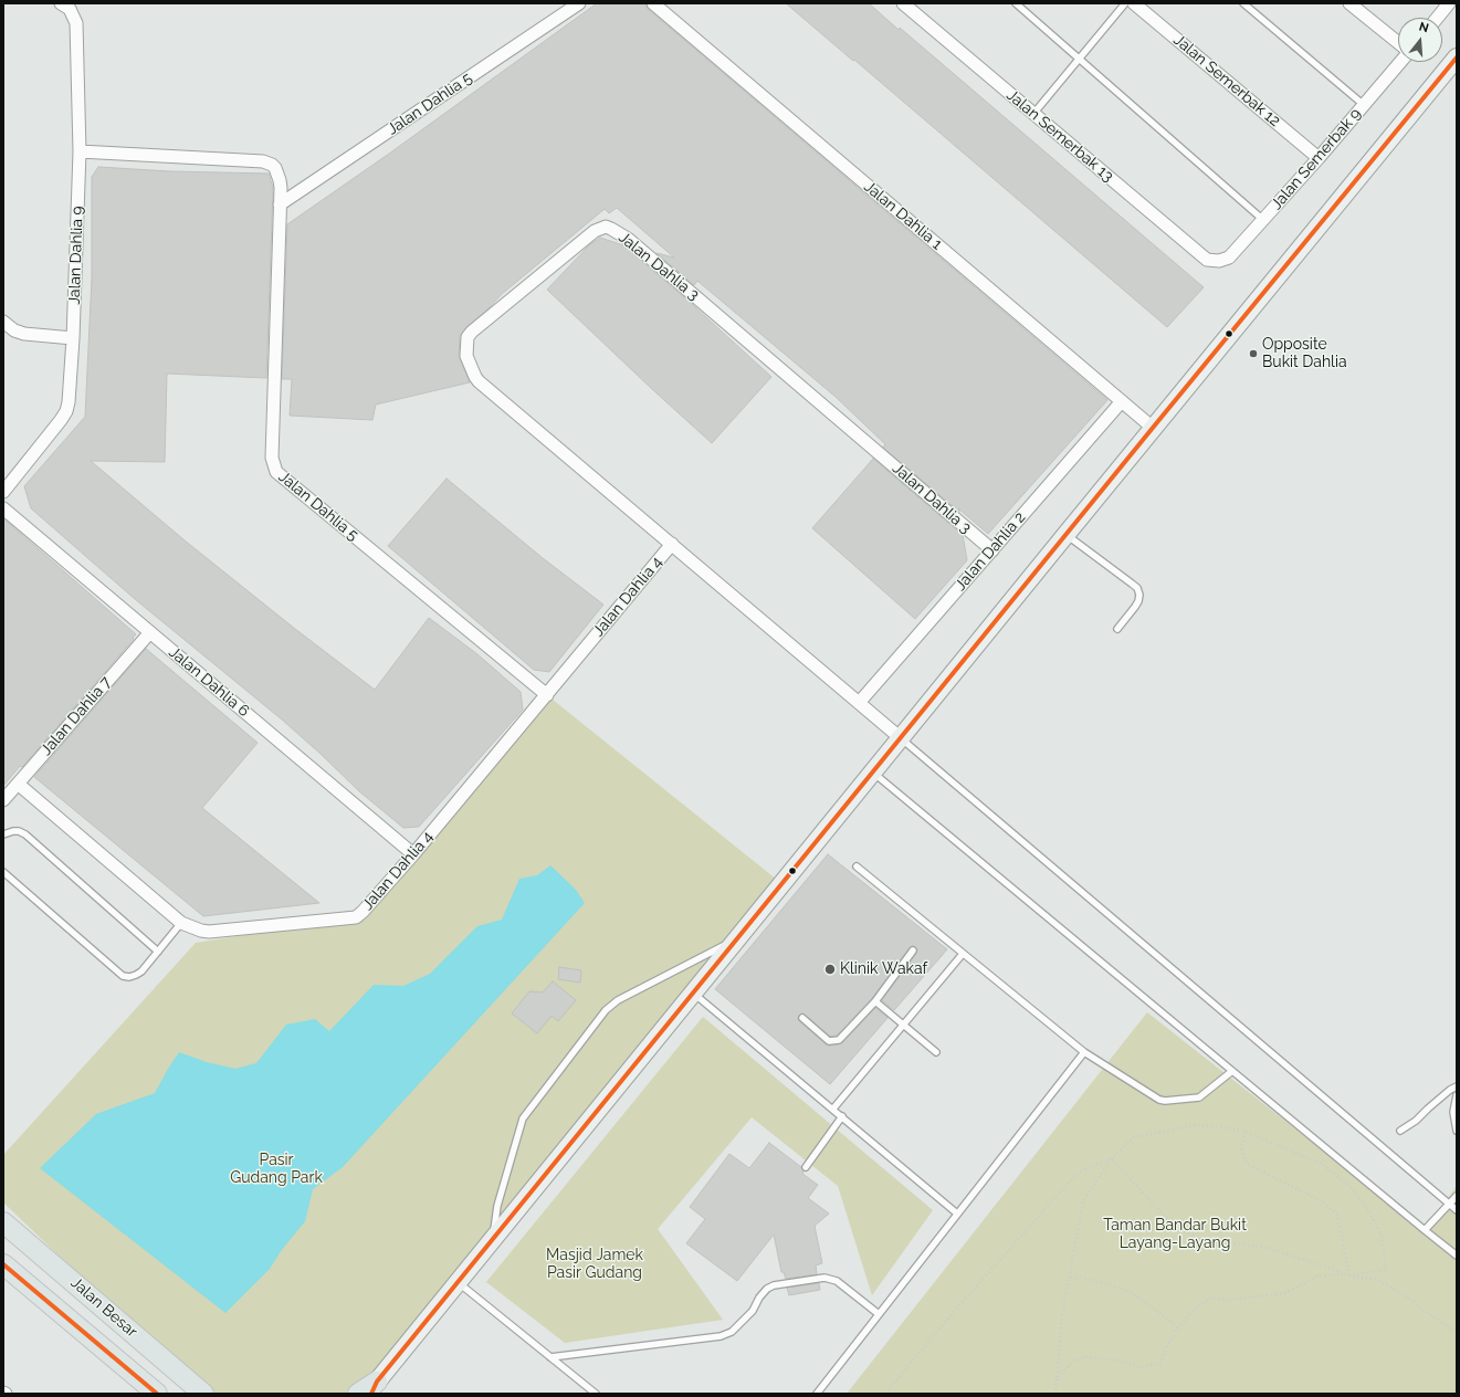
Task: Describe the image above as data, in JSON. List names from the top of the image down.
{
  "streets": {
    "main road": ["Jalan Besar"],
    "street": [
      "Jalan Semerbak 12",
      "Jalan Dahlia 5",
      "Jalan Semerbak 13",
      "Jalan Semerbak 9",
      "Jalan Dahlia 1",
      "Jalan Dahlia 9",
      "Jalan Dahlia 3",
      "Jalan Dahlia 2",
      "Jalan Dahlia 4",
      "Jalan Dahlia 6",
      "Jalan Dahlia 7"
    ]
  },
  "crossings": [
    ["Jalan Semerbak 12", "Jalan Semerbak 9"],
    ["Jalan Dahlia 5", "Jalan Dahlia 9"],
    ["Jalan Dahlia 5", "Jalan Dahlia 4"],
    ["Jalan Semerbak 13", "Jalan Semerbak 9"],
    ["Jalan Dahlia 1", "Jalan Dahlia 2"],
    ["Jalan Dahlia 3", "Jalan Dahlia 2"],
    ["Jalan Dahlia 3", "Jalan Dahlia 4"],
    ["Jalan Dahlia 4", "Jalan Dahlia 6"],
    ["Jalan Dahlia 4", "Jalan Dahlia 7"],
    ["Jalan Dahlia 6", "Jalan Dahlia 7"]
  ],
  "parks": ["Pasir Gudang Park", "Taman Bandar Bukit Layang-Layang", "Masjid Jamek Pasir Gudang"],
  "places": ["Opposite Bukit Dahlia", "Klinik Wakaf"],
  "north": "top"
}
